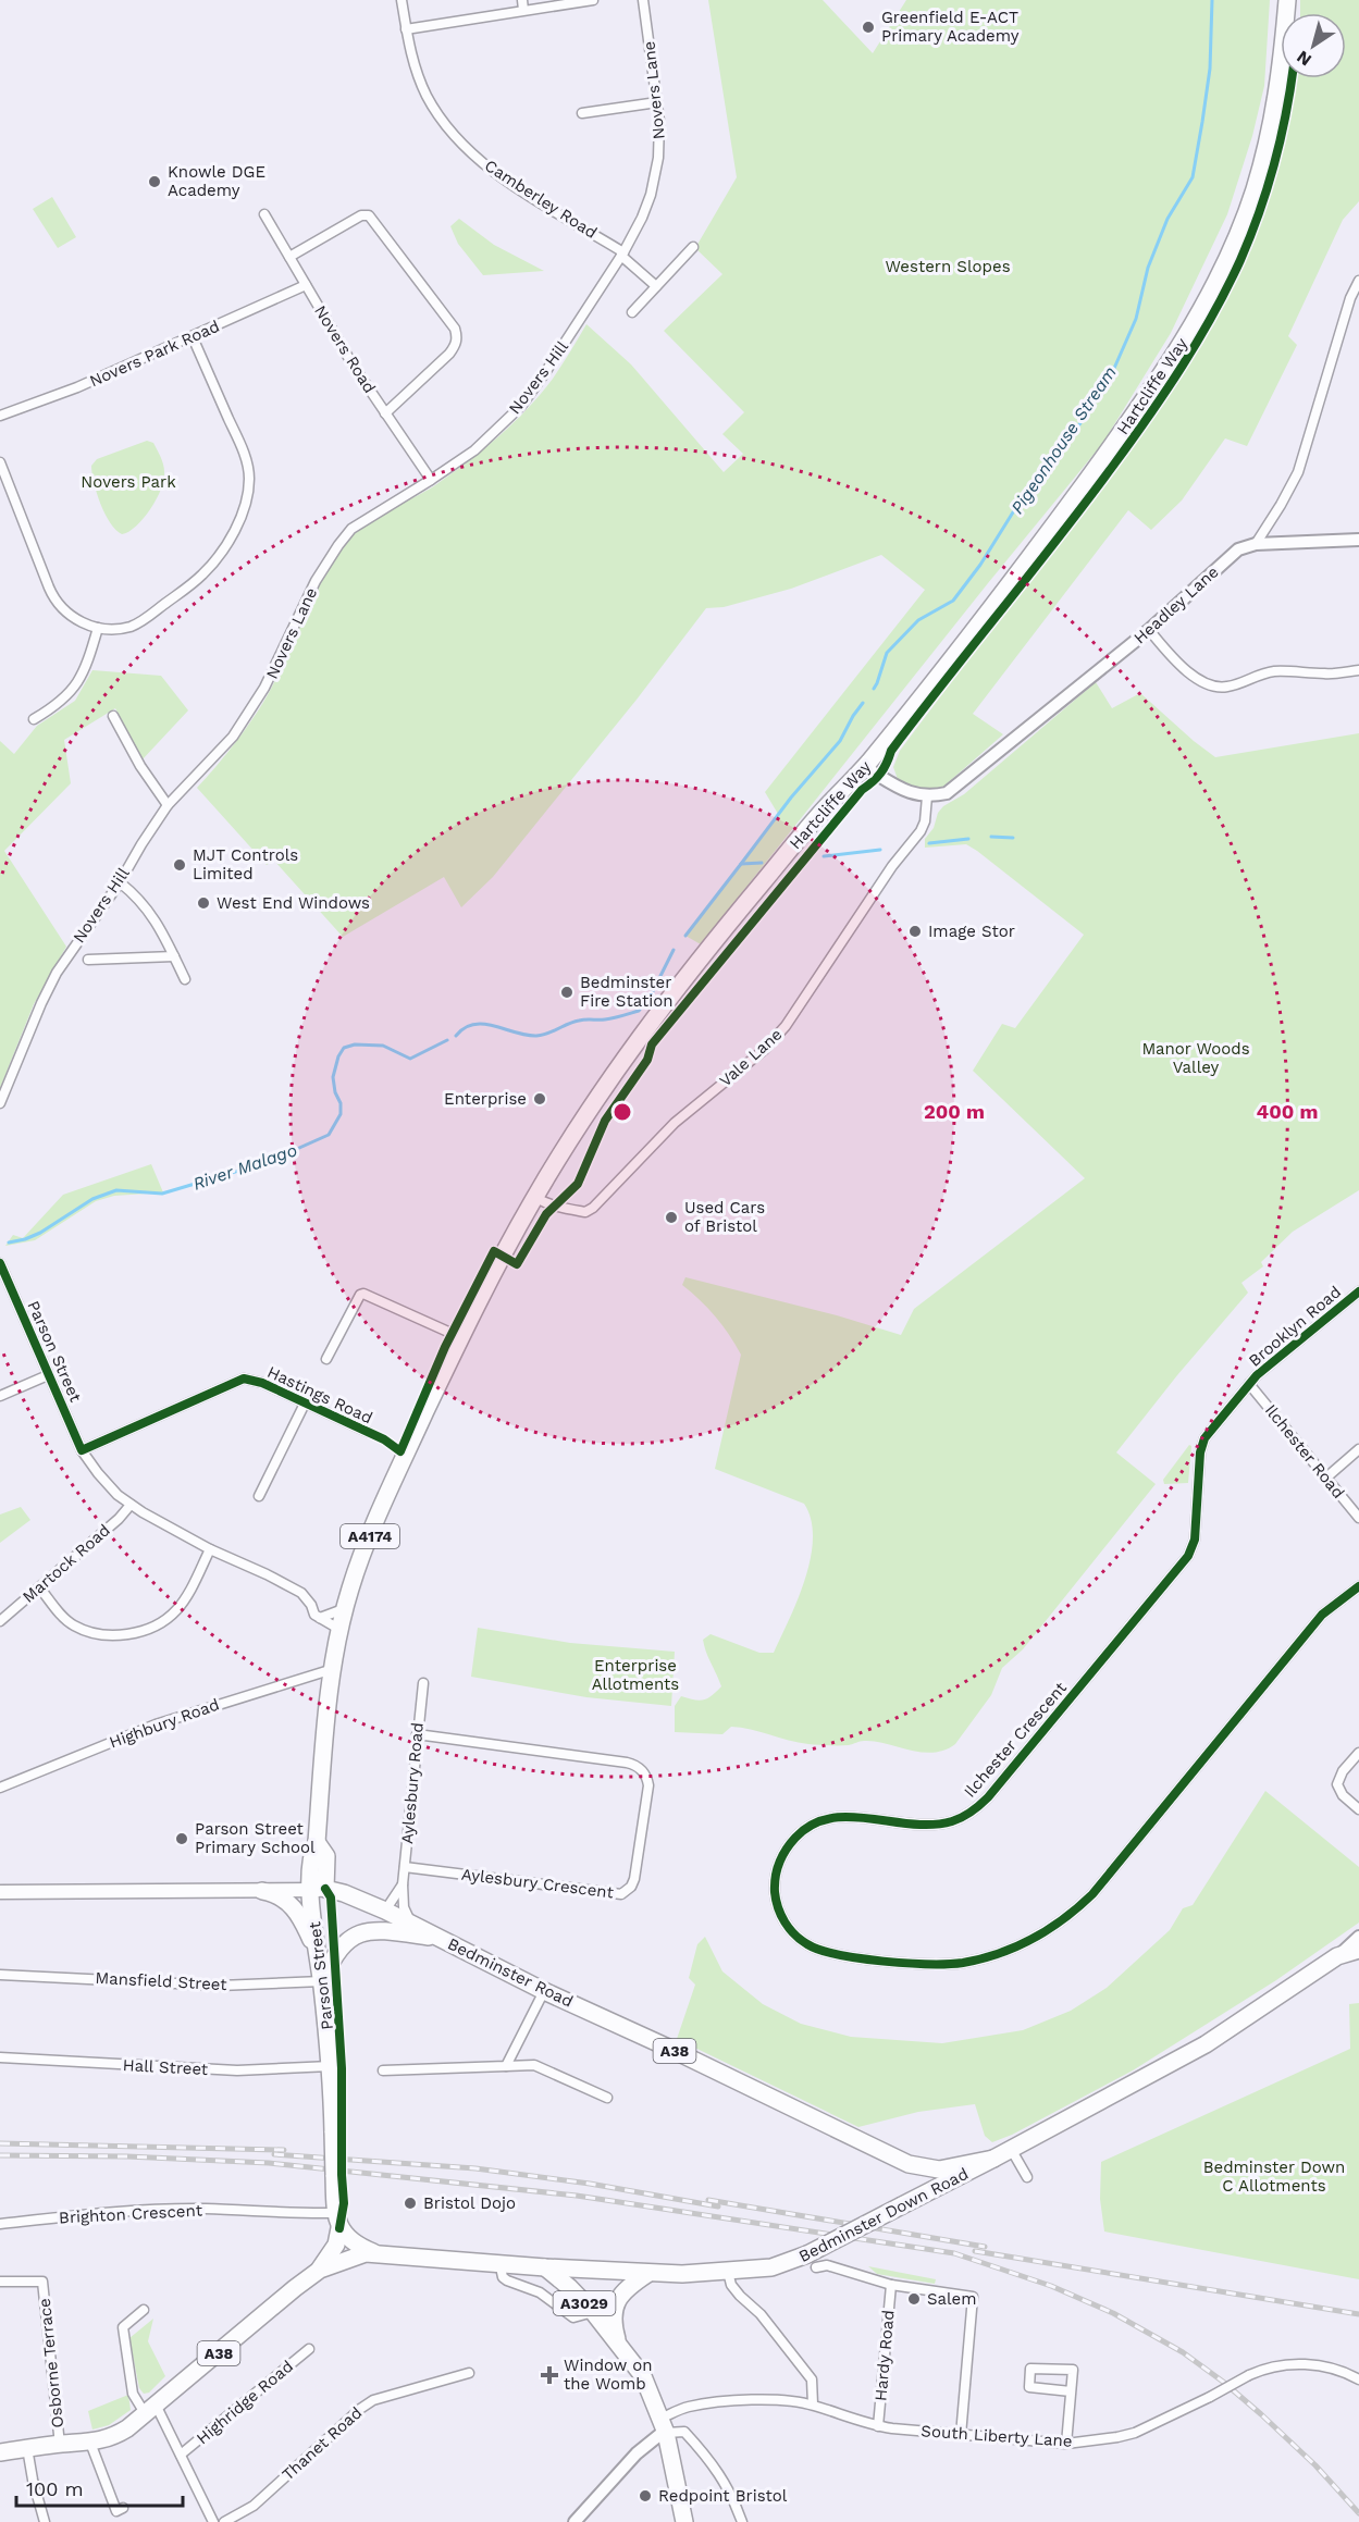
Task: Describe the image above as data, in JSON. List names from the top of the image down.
{
  "streets": {
    "highway": [
      "Hartcliffe Way",
      "Parson Street",
      "A4174",
      "Bedminster Road",
      "A38",
      "Bedminster Down Road",
      "A3029"
    ],
    "street": [
      "Novers Lane",
      "Camberley Road",
      "Novers Road",
      "Novers Park Road",
      "Novers Hill",
      "Headley Lane",
      "Vale Lane",
      "Brooklyn Road",
      "Hastings Road",
      "Ilchester Road",
      "Martock Road",
      "Highbury Road",
      "Ilchester Crescent",
      "Aylesbury Road",
      "Aylesbury Crescent",
      "Mansfield Street",
      "Hall Street",
      "Brighton Crescent",
      "Hardy Road",
      "Osborne Terrace",
      "Highridge Road",
      "South Liberty Lane",
      "Thanet Road"
    ]
  },
  "crossings": [
    ["Novers Lane", "Camberley Road"],
    ["Novers Lane", "Novers Road"],
    ["Novers Lane", "Novers Hill"],
    ["Camberley Road", "Novers Hill"],
    ["Novers Road", "Novers Park Road"],
    ["Novers Road", "Novers Hill"],
    ["Hartcliffe Way", "Vale Lane"],
    ["Hartcliffe Way", "Parson Street"],
    ["Headley Lane", "Vale Lane"],
    ["Brooklyn Road", "Ilchester Road"],
    ["Brooklyn Road", "Ilchester Crescent"],
    ["Parson Street", "Hastings Road"],
    ["Parson Street", "Martock Road"],
    ["Parson Street", "Highbury Road"],
    ["Parson Street", "Bedminster Road"],
    ["Parson Street", "Mansfield Street"],
    ["Parson Street", "A38"],
    ["Parson Street", "Hall Street"],
    ["Parson Street", "Brighton Crescent"],
    ["Ilchester Road", "Ilchester Crescent"],
    ["Aylesbury Road", "Aylesbury Crescent"],
    ["Aylesbury Road", "Bedminster Road"],
    ["Bedminster Road", "A38"],
    ["Bedminster Road", "Bedminster Down Road"],
    ["A38", "Brighton Crescent"],
    ["A38", "Bedminster Down Road"],
    ["A38", "Osborne Terrace"],
    ["Bedminster Down Road", "A3029"],
    ["A3029", "South Liberty Lane"],
    ["Hardy Road", "South Liberty Lane"]
  ],
  "water": ["Pigeonhouse Stream", "River Malago"],
  "parks": [
    "Western Slopes",
    "Novers Park",
    "Manor Woods Valley",
    "Enterprise Allotments",
    "Bedminster Down C Allotments"
  ],
  "places": {
    "other": [
      "Greenfield E-ACT Primary Academy",
      "Knowle DGE Academy",
      "MJT Controls Limited",
      "West End Windows",
      "Image Stor",
      "Bedminster Fire Station",
      "Enterprise",
      "Used Cars of Bristol",
      "Parson Street Primary School",
      "Bristol Dojo",
      "Salem",
      "Redpoint Bristol"
    ],
    "health": ["Window on the Womb"]
  },
  "scale_bar": "100 m",
  "north": "bottom left",
  "rings": ["200 m", "400 m"]
}
